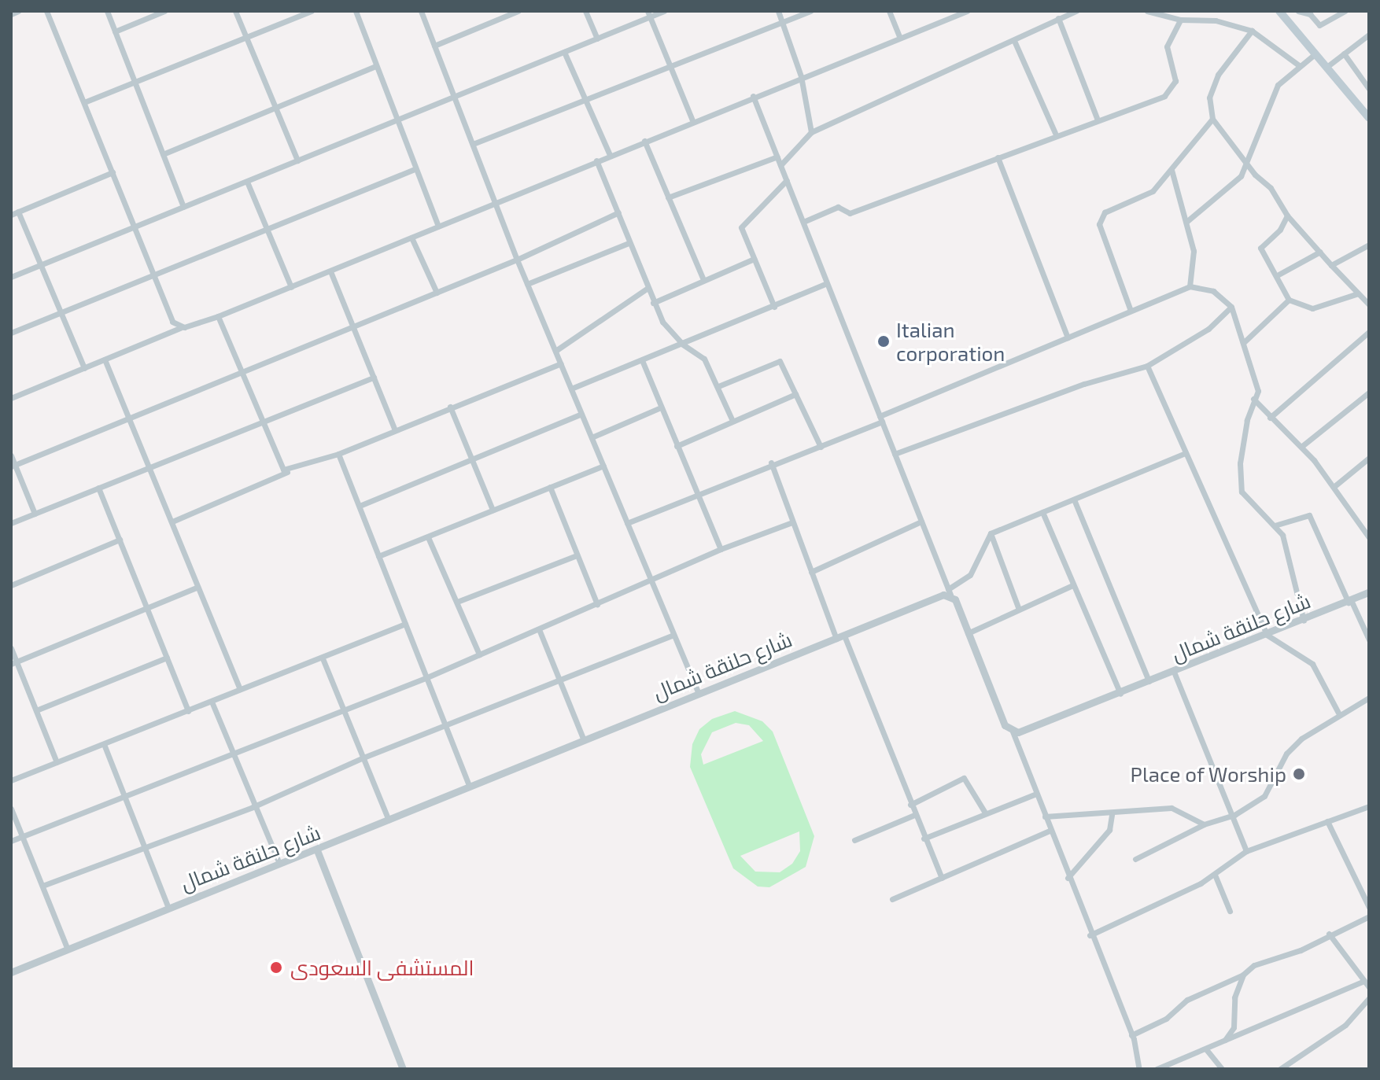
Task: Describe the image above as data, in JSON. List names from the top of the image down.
{
  "streets": {
    "street": ["شارع حلنقة شمال"]
  },
  "places": ["Italian corporation", "Place of Worship", "المستشفى السعودى"]
}
